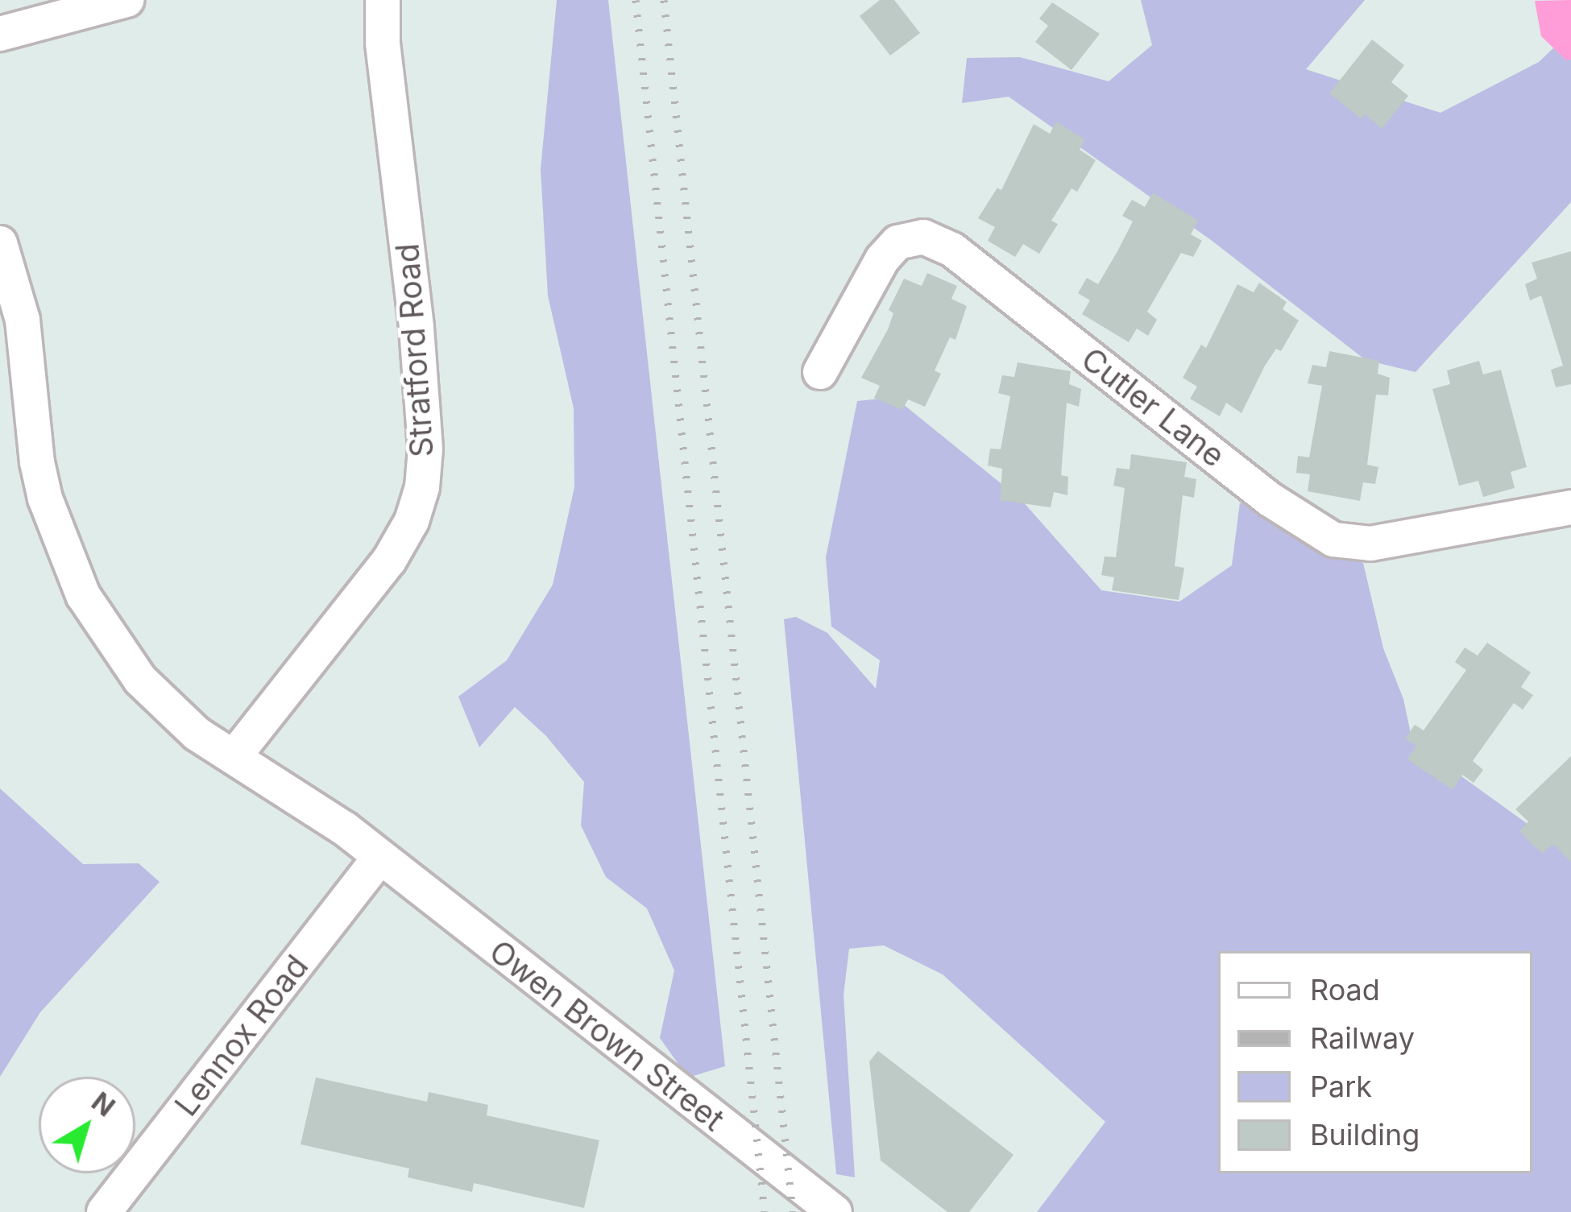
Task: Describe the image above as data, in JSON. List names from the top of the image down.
{
  "streets": {
    "street": [
      "Stratford Road",
      "Cutler Lane",
      "Lennox Road",
      "Owen Brown Street"
    ]
  },
  "crossings": [
    ["Stratford Road", "Owen Brown Street"],
    ["Lennox Road", "Owen Brown Street"]
  ],
  "legend": [
    "Road",
    "Railway",
    "Park",
    "Building"
  ],
  "north": "top right"
}
